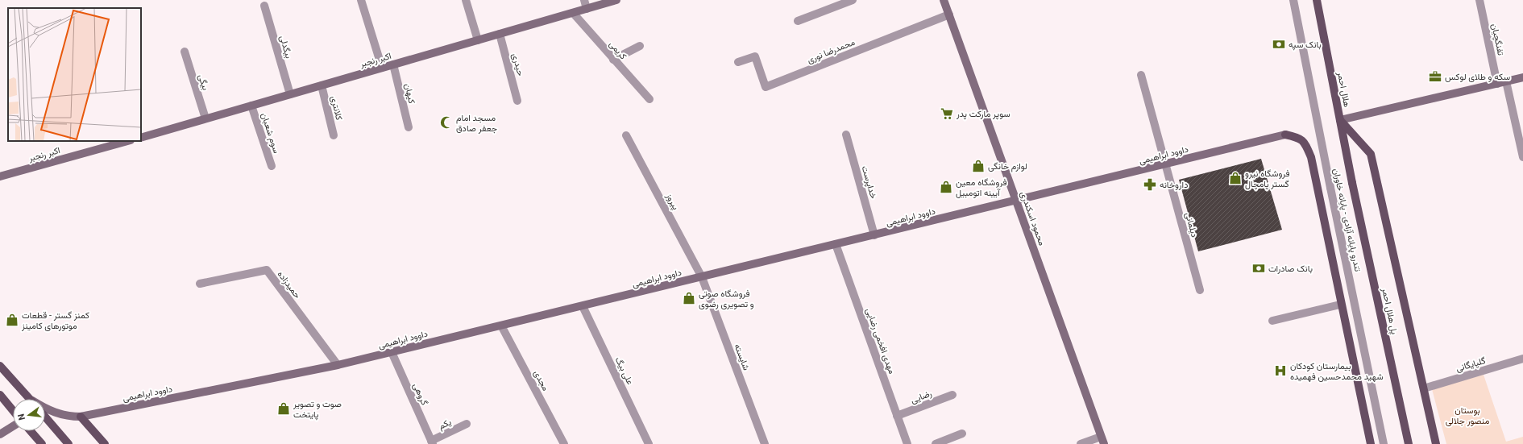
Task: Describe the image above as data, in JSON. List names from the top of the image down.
{
  "streets": {
    "main road": ["هلال احمر", "پل هلال احمر"],
    "street": [
      "تفنگچیان",
      "بیگدلی",
      "کریمی",
      "محمدرضا نوری",
      "اکبر رنجبر",
      "حیدری",
      "بیگی",
      "کیهان",
      "کلانتری",
      "سوم شعبان",
      "داوود ابراهیمی",
      "خداپرست",
      "پیروز",
      "محمود اسکندری",
      "تندرو پایانه آزادی - پایانه خاوران",
      "دیلمانی",
      "حمیدزاده",
      "مهدی افخمی رضایی",
      "شایسته",
      "گلپایگانی",
      "علی بیگ",
      "مجدی",
      "گروهی",
      "رضایی",
      "یکم"
    ]
  },
  "crossings": [
    ["بیگدلی", "اکبر رنجبر"],
    ["کریمی", "اکبر رنجبر"],
    ["محمدرضا نوری", "محمود اسکندری"],
    ["اکبر رنجبر", "حیدری"],
    ["اکبر رنجبر", "بیگی"],
    ["اکبر رنجبر", "کیهان"],
    ["اکبر رنجبر", "کلانتری"],
    ["اکبر رنجبر", "سوم شعبان"],
    ["هلال احمر", "پل هلال احمر"],
    ["داوود ابراهیمی", "خداپرست"],
    ["داوود ابراهیمی", "پیروز"],
    ["داوود ابراهیمی", "محمود اسکندری"],
    ["داوود ابراهیمی", "دیلمانی"],
    ["داوود ابراهیمی", "حمیدزاده"],
    ["داوود ابراهیمی", "مهدی افخمی رضایی"],
    ["داوود ابراهیمی", "شایسته"],
    ["داوود ابراهیمی", "علی بیگ"],
    ["داوود ابراهیمی", "مجدی"],
    ["داوود ابراهیمی", "گروهی"],
    ["پیروز", "شایسته"],
    ["مهدی افخمی رضایی", "رضایی"],
    ["گروهی", "یکم"]
  ],
  "parks": ["بوستان منصور جلالی"],
  "places": {
    "bank": ["بانک سپه", "بانک صادرات"],
    "office": ["سکه و طلای لوکس"],
    "supermarket": ["سوپر مارکت پدر"],
    "mosque": ["مسجد امام جعفر صادق"],
    "shop": [
      "لوازم خانگی",
      "فروشگاه نیرو گستر پامچال",
      "فروشگاه معین آیینه اتومبیل",
      "فروشگاه صوتی و تصویری رضوی",
      "کمنز گستر - قطعات موتورهای کامینز",
      "صوت و تصویر پایتخت"
    ],
    "pharmacy": ["داروخانه"],
    "hospital": ["بیمارستان کودکان شهید محمدحسین فهمیده"]
  },
  "north": "left"
}
